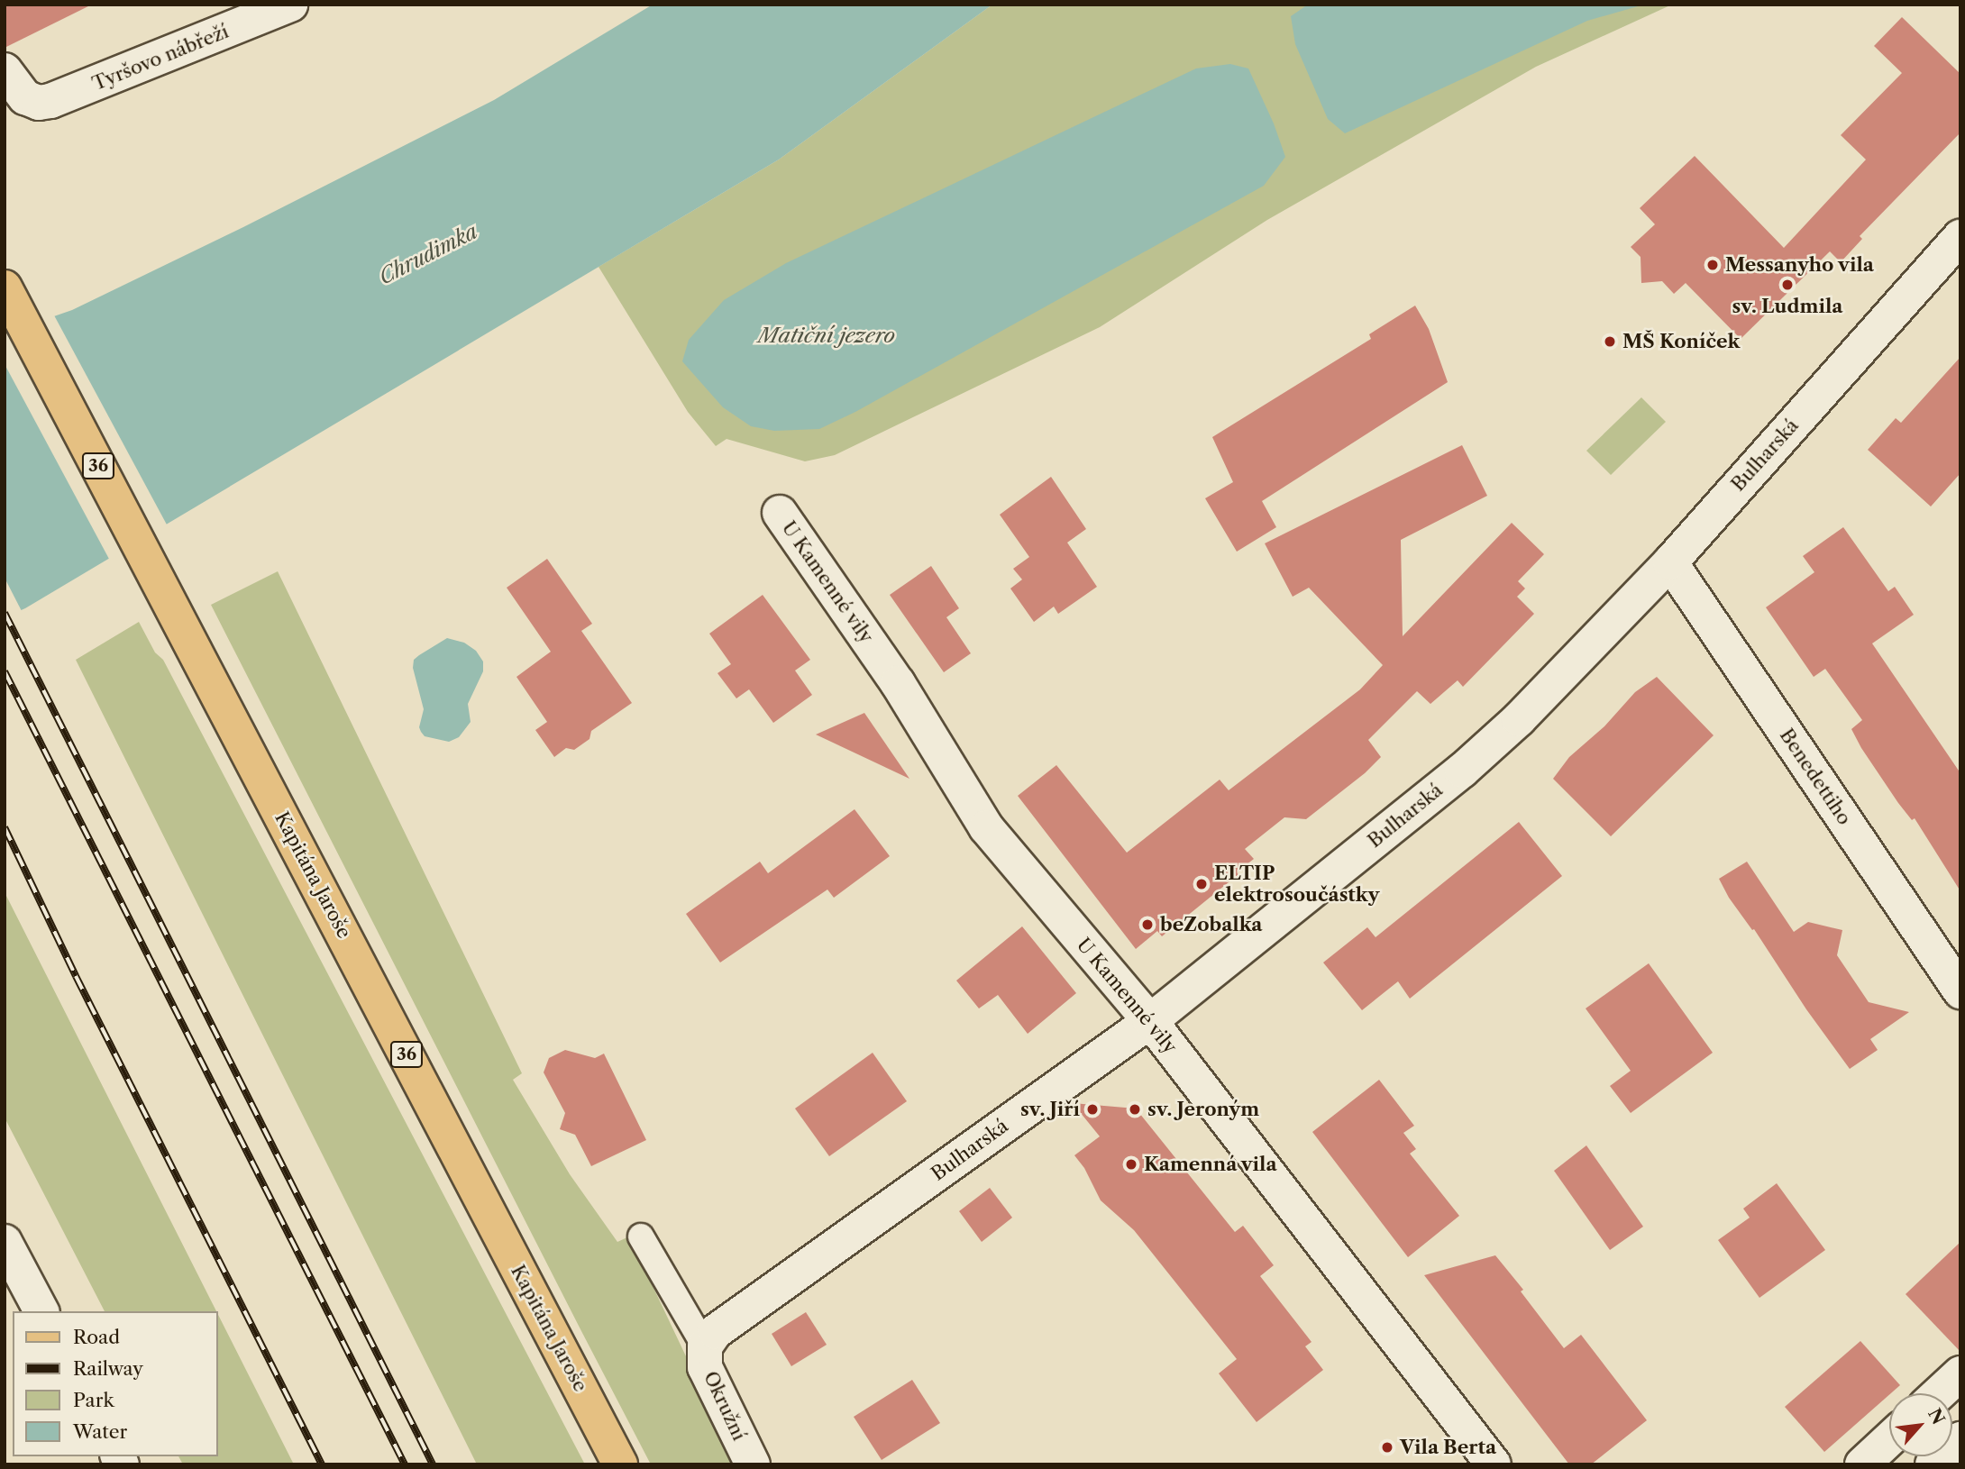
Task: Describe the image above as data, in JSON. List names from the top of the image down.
{
  "streets": {
    "main road": ["36", "Kapitána Jaroše"],
    "street": [
      "Tyršovo nábřeží",
      "Bulharská",
      "U Kamenné vily",
      "Benedettiho",
      "Okružní"
    ]
  },
  "crossings": [
    ["Bulharská", "U Kamenné vily"],
    ["Bulharská", "Benedettiho"],
    ["Bulharská", "Okružní"]
  ],
  "water": ["Chrudimka", "Matiční jezero"],
  "places": [
    "Messanyho vila",
    "sv. Ludmila",
    "MŠ Koníček",
    "ELTIP elektrosoučástky",
    "beZobalka",
    "sv. Jiří",
    "sv. Jeroným",
    "Kamenná vila",
    "Vila Berta"
  ],
  "legend": [
    "Road",
    "Railway",
    "Park",
    "Water"
  ],
  "north": "top right"
}
